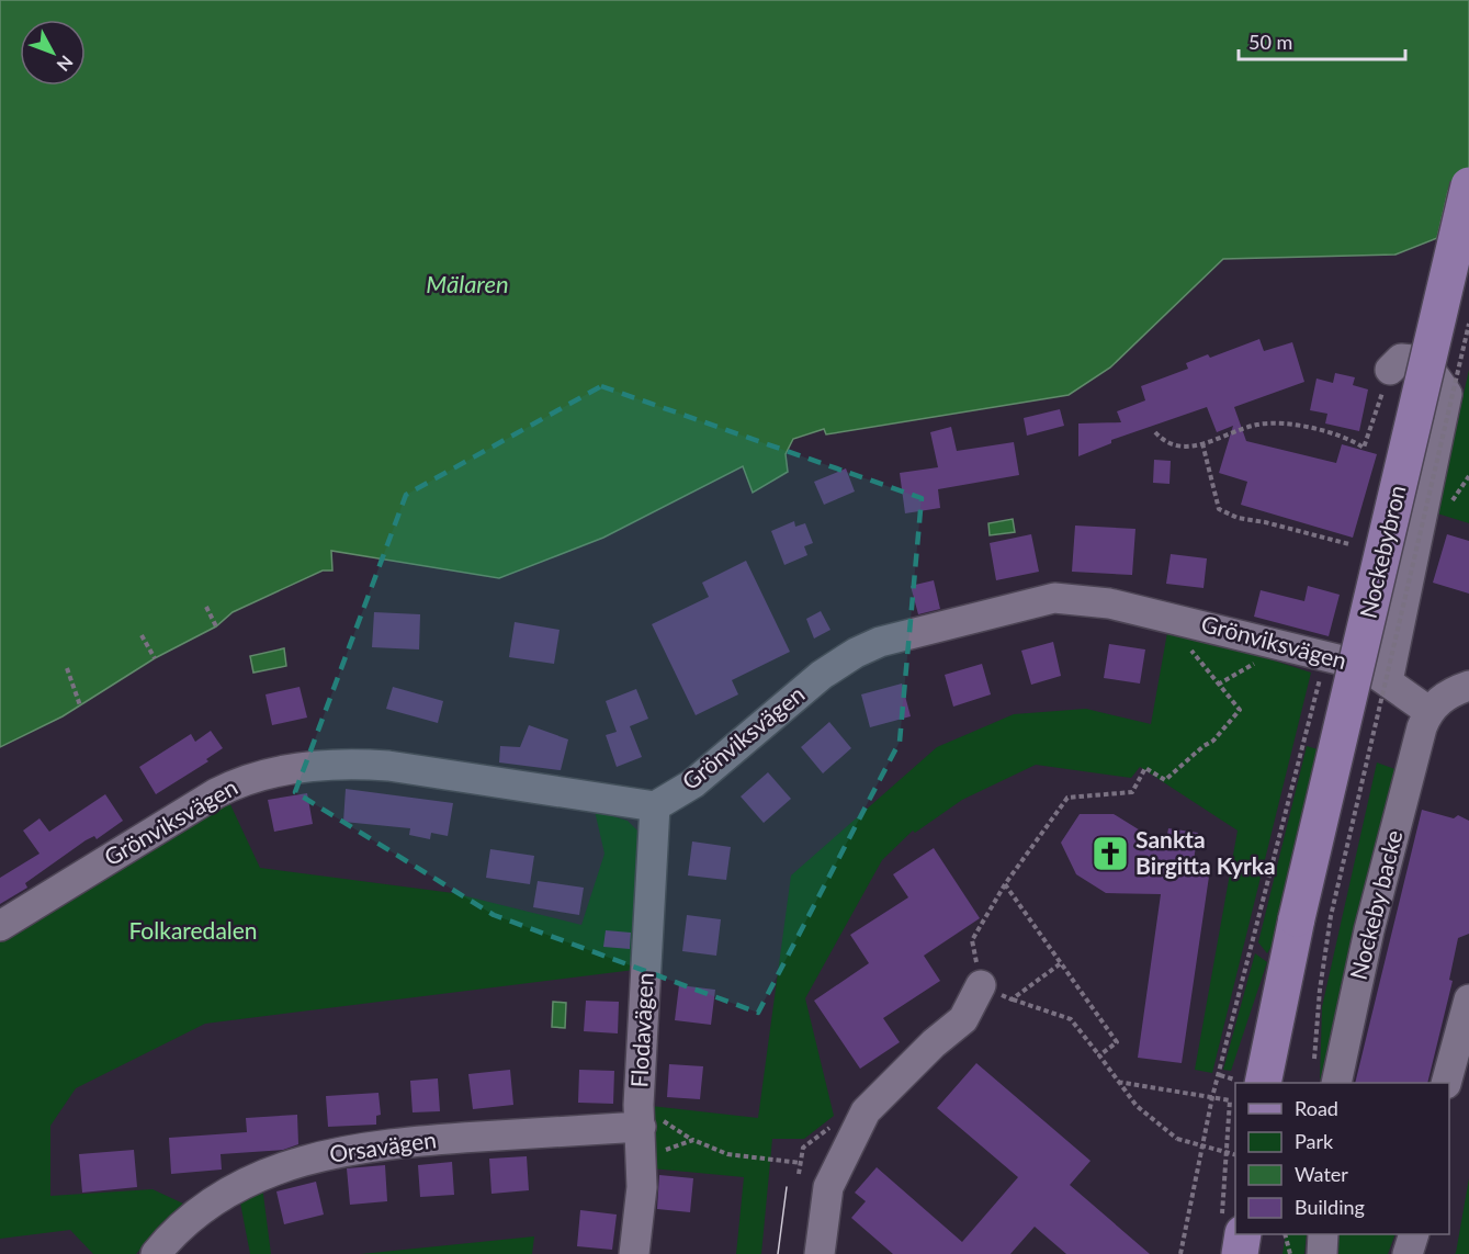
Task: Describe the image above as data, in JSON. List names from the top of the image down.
{
  "streets": {
    "main road": ["Nockebybron"],
    "street": [
      "Grönviksvägen",
      "Nockeby backe",
      "Flodavägen",
      "Orsavägen"
    ]
  },
  "crossings": [
    ["Grönviksvägen", "Nockeby backe"],
    ["Grönviksvägen", "Flodavägen"],
    ["Flodavägen", "Orsavägen"]
  ],
  "water": ["Mälaren"],
  "parks": ["Folkaredalen"],
  "places": {
    "church": ["Sankta Birgitta Kyrka"]
  },
  "legend": [
    "Road",
    "Park",
    "Water",
    "Building"
  ],
  "scale_bar": "50 m",
  "north": "bottom right"
}
